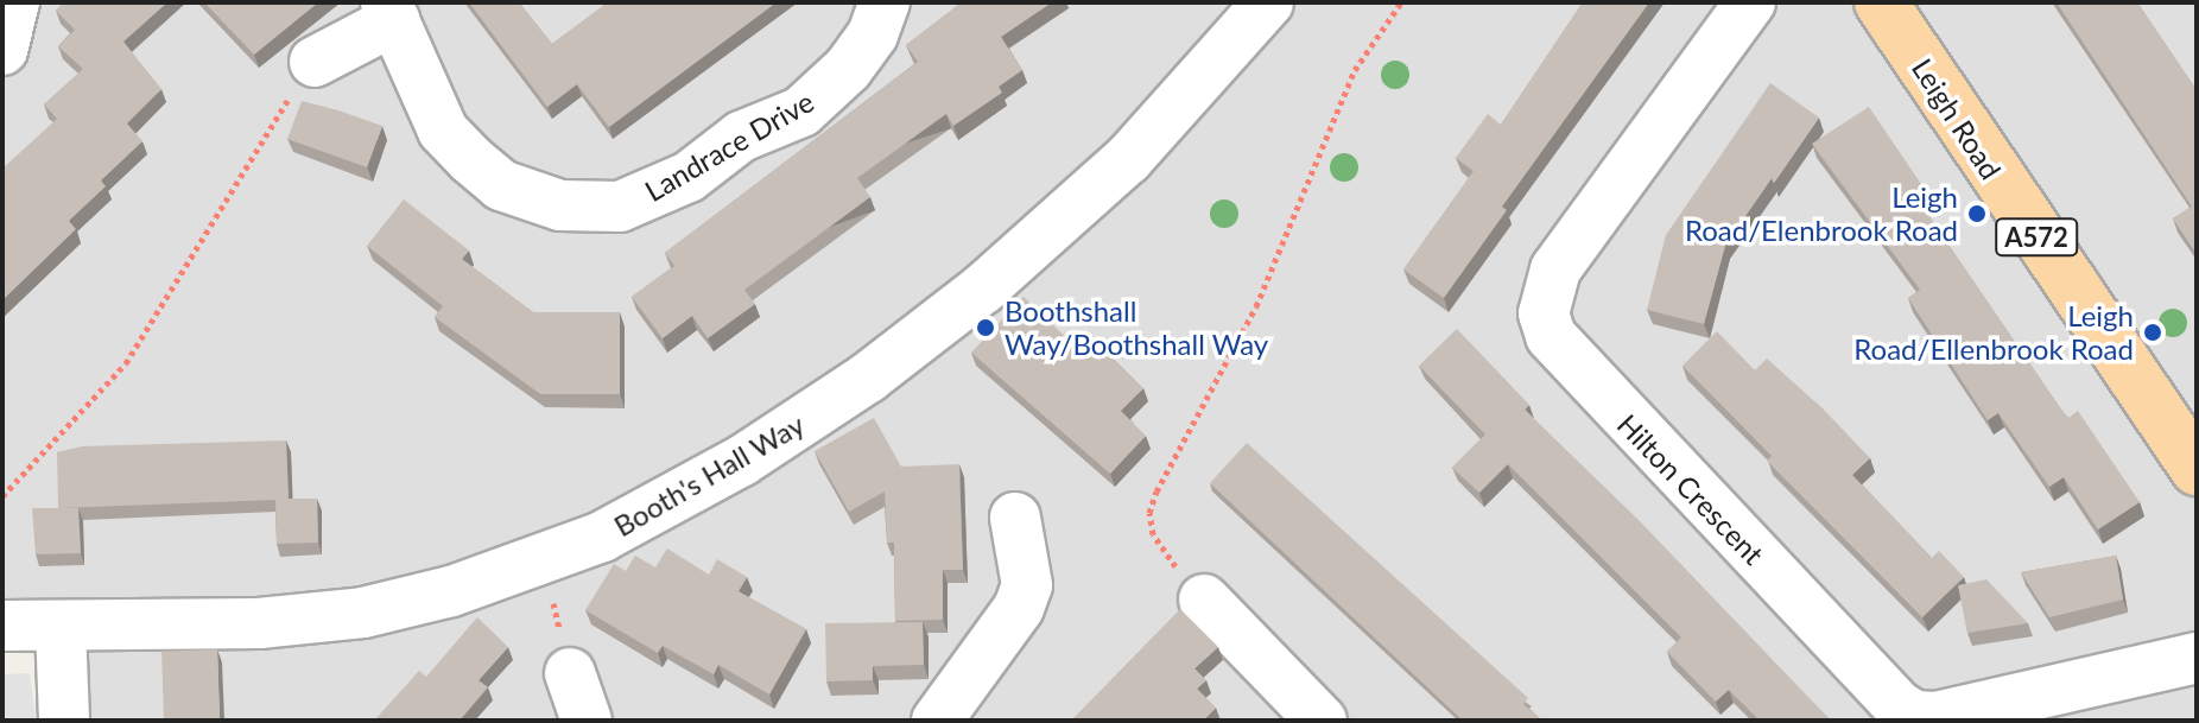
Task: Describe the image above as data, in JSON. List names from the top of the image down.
{
  "streets": {
    "main road": ["Leigh Road", "A572"],
    "street": ["Landrace Drive", "Booth's Hall Way", "Hilton Crescent"]
  },
  "places": ["Leigh Road/Elenbrook Road", "Boothshall Way/Boothshall Way", "Leigh Road/Ellenbrook Road"]
}
